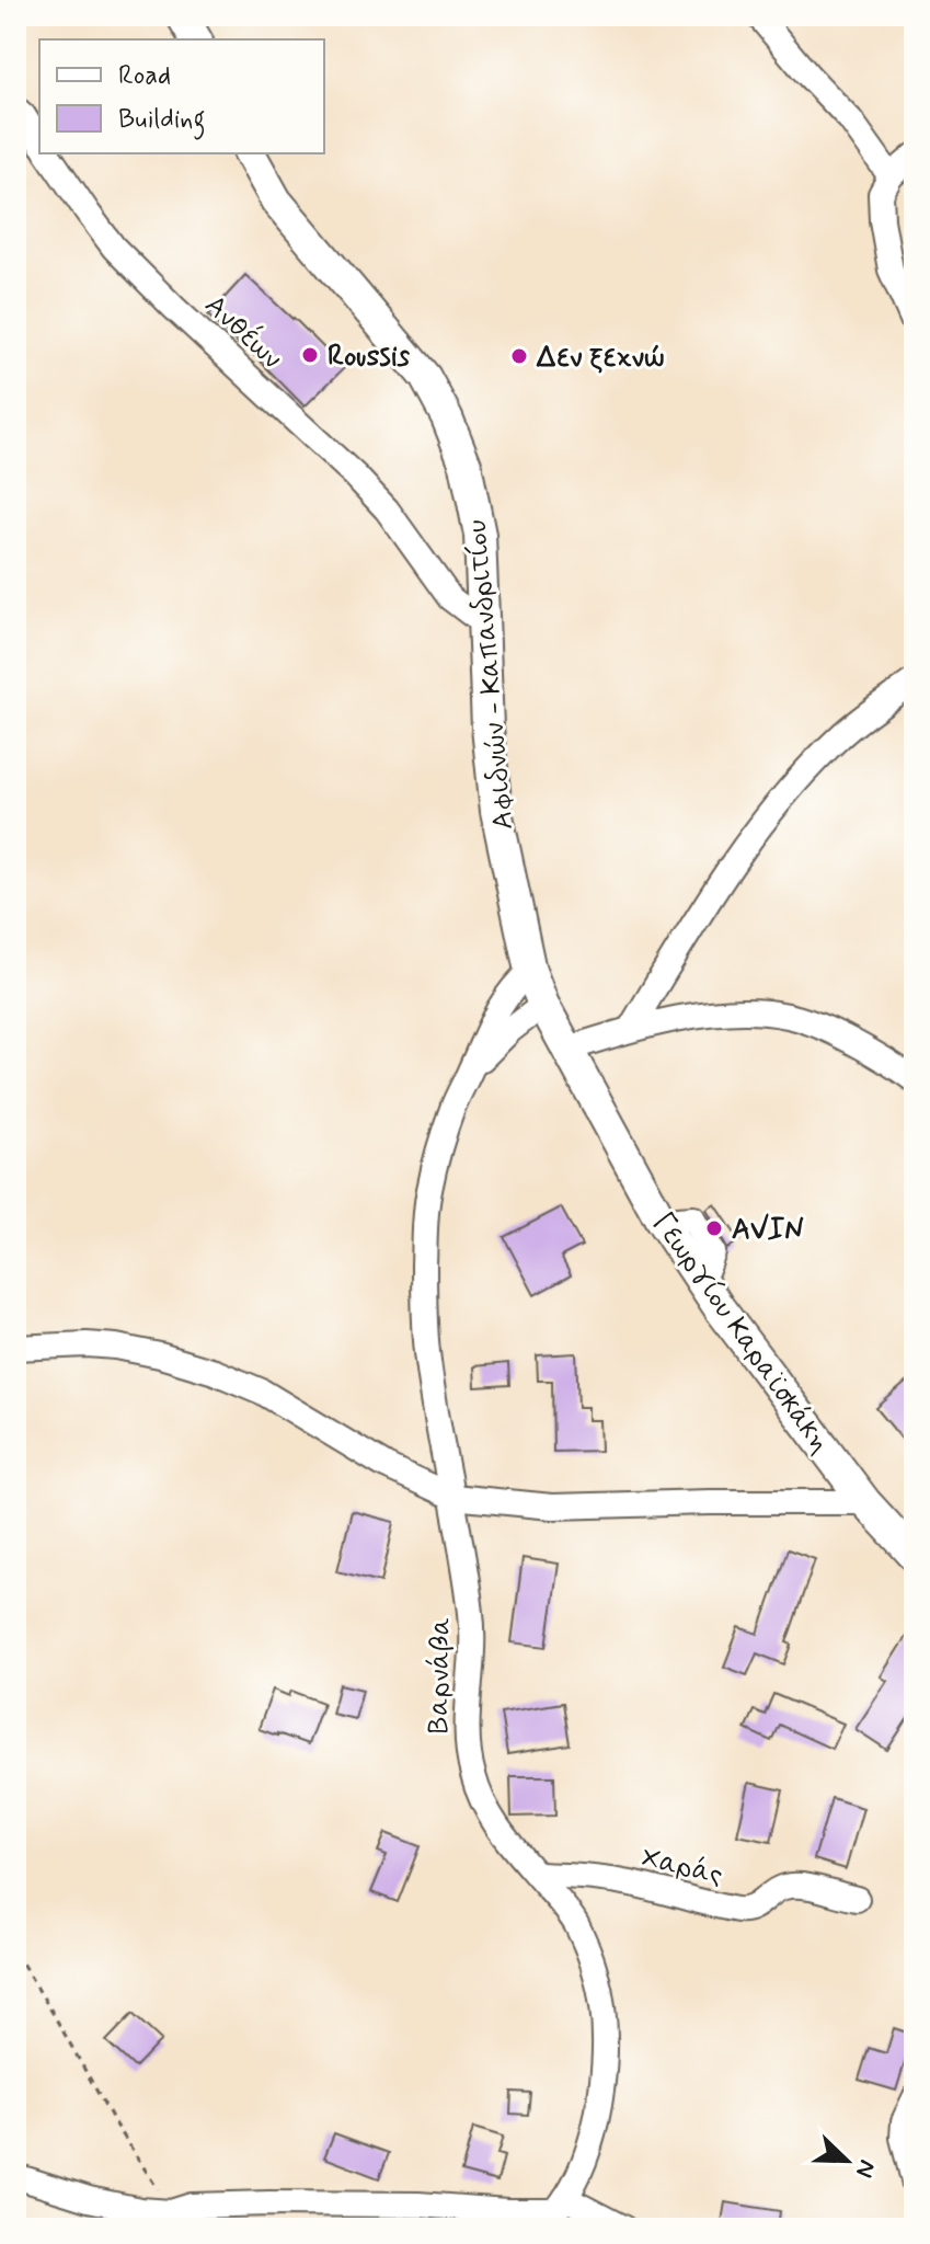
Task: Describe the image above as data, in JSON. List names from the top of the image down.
{
  "streets": {
    "main road": ["Αφιδνών - Καπανδριτίου", "Γεωργίου Καραϊσκάκη"],
    "street": ["Ανθέων", "Βαρνάβα", "Χαράς"]
  },
  "crossings": [
    ["Ανθέων", "Αφιδνών - Καπανδριτίου"],
    ["Αφιδνών - Καπανδριτίου", "Γεωργίου Καραϊσκάκη"],
    ["Αφιδνών - Καπανδριτίου", "Βαρνάβα"],
    ["Βαρνάβα", "Χαράς"]
  ],
  "places": ["Roussis", "Δεν ξεχνώ", "AVIN"],
  "legend": ["Road", "Building"],
  "north": "bottom right"
}
